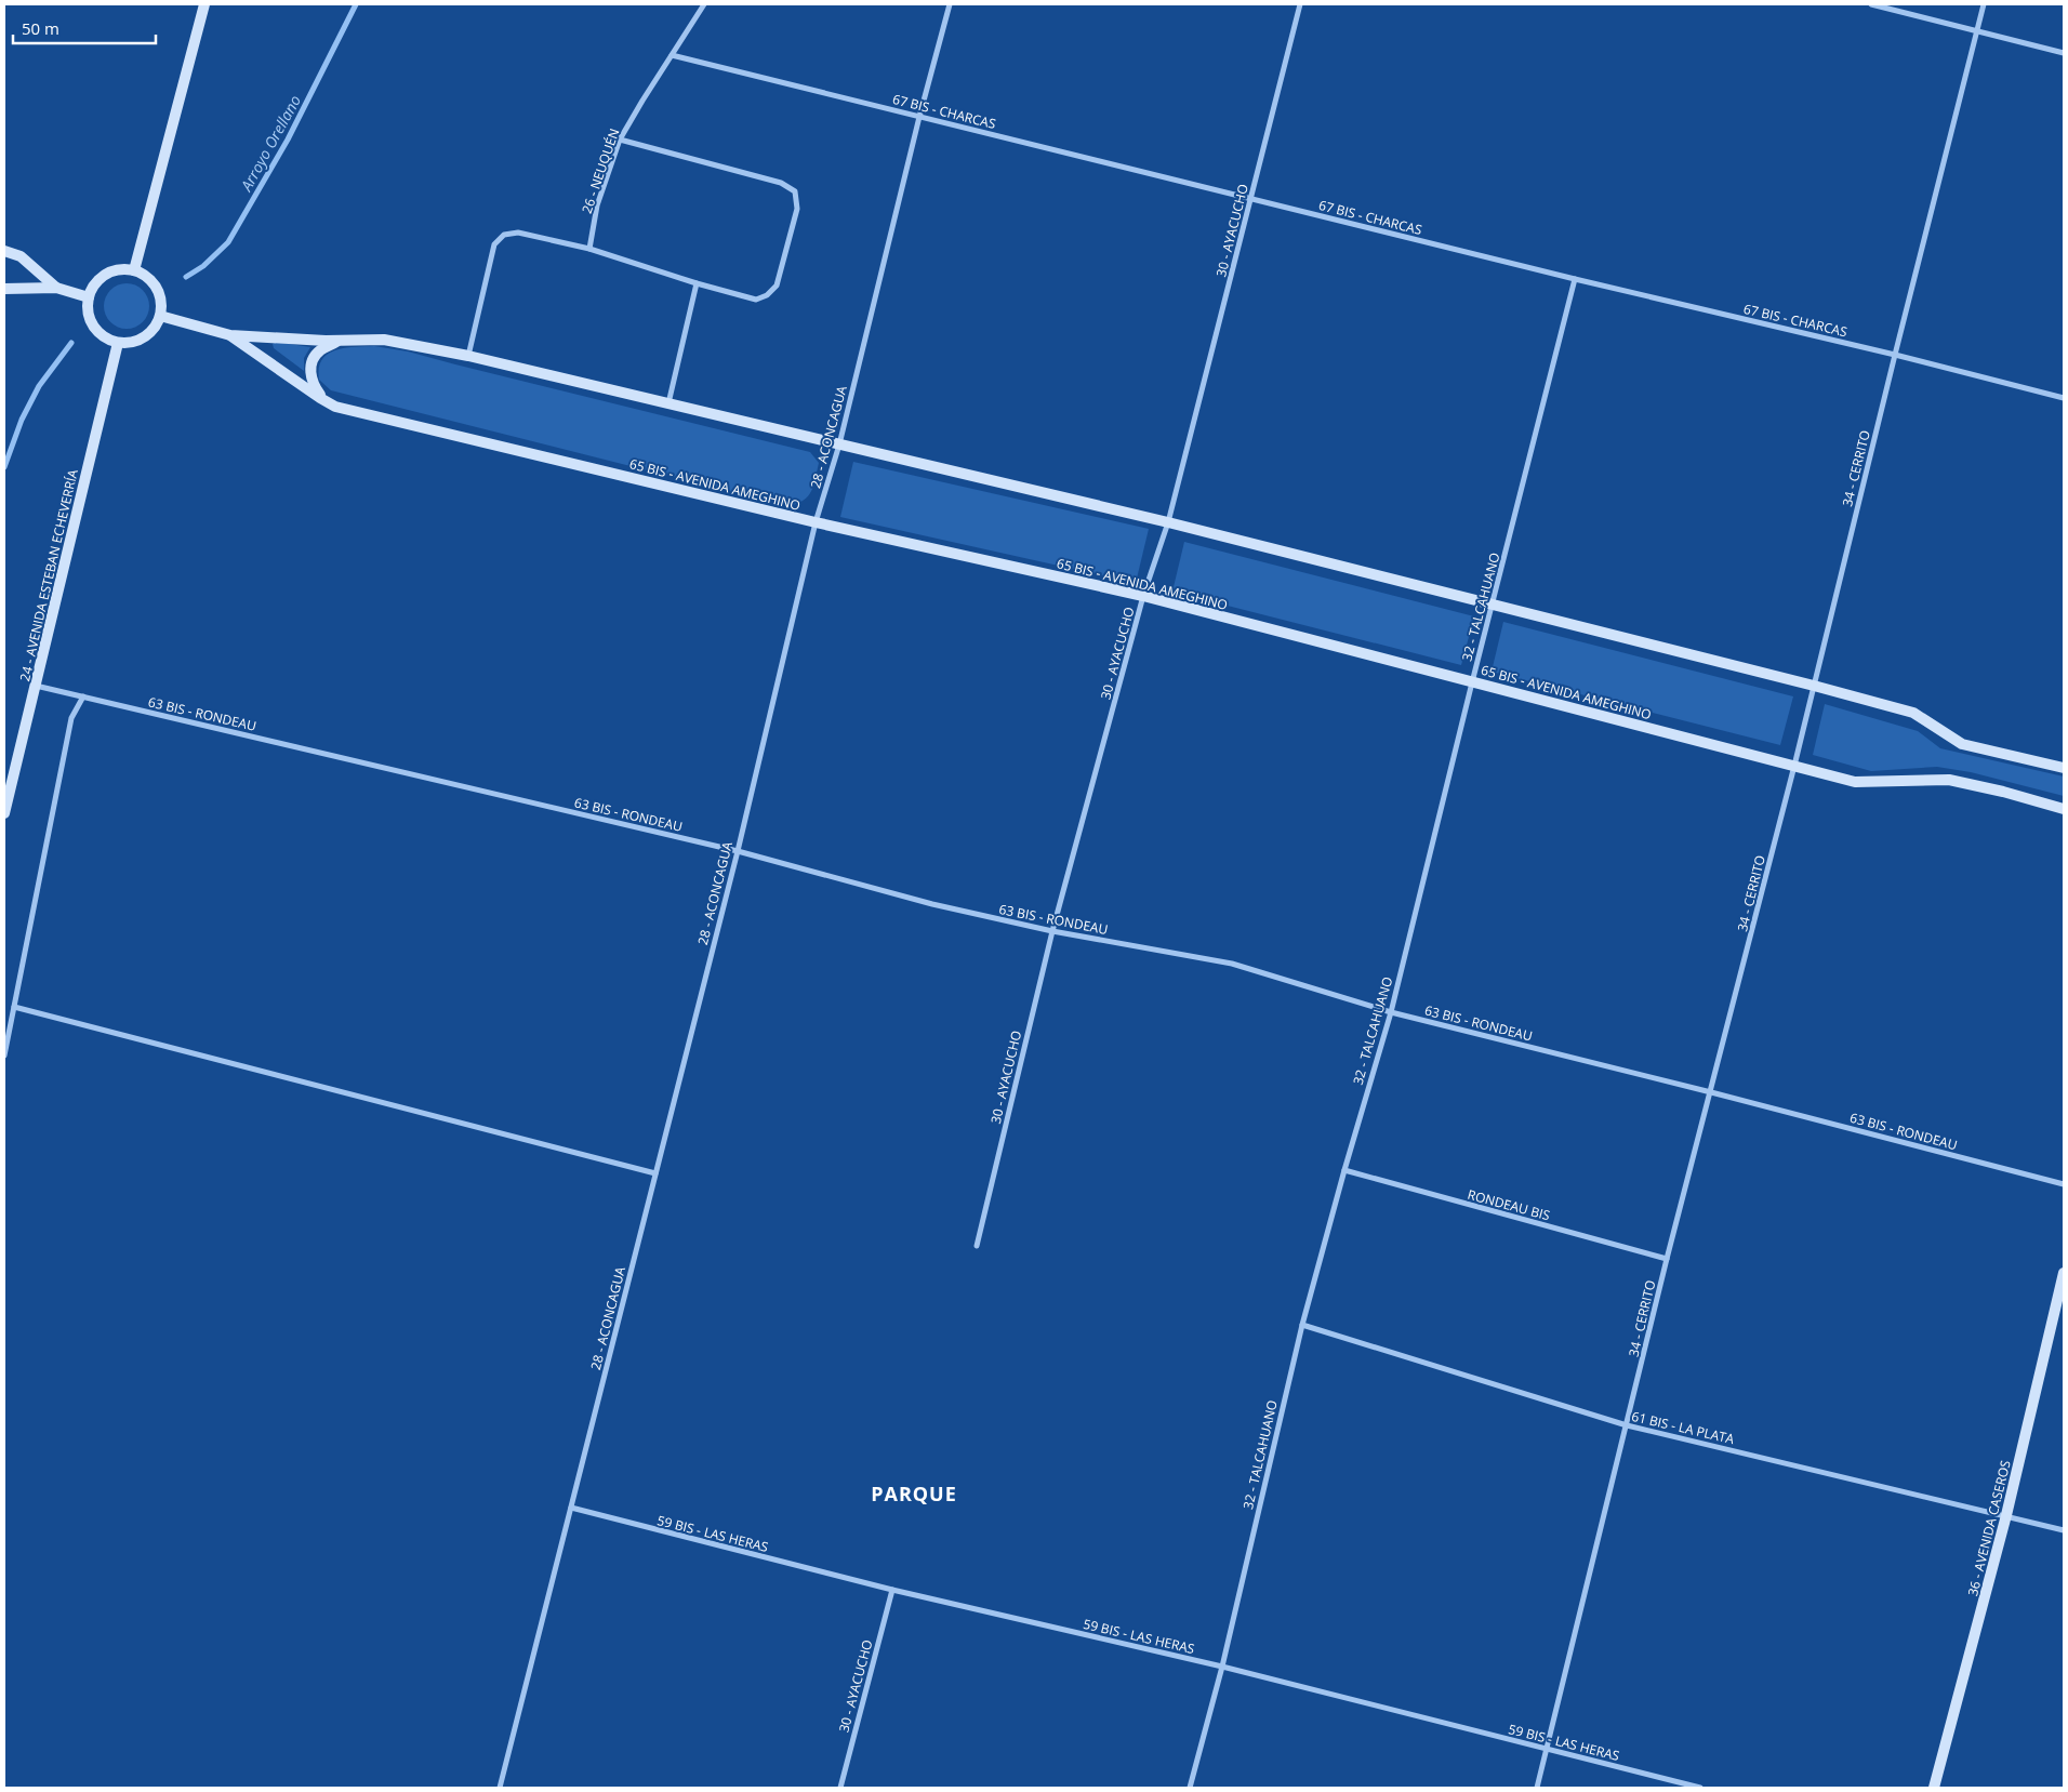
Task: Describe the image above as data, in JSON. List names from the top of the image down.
{
  "streets": {
    "main road": ["65 BIS - AVENIDA AMEGHINO", "24 - AVENIDA ESTEBAN ECHEVERRÍA", "36 - AVENIDA CASEROS"],
    "street": [
      "67 BIS - CHARCAS",
      "26 - NEUQUÉN",
      "30 - AYACUCHO",
      "28 - ACONCAGUA",
      "34 - CERRITO",
      "32 - TALCAHUANO",
      "63 BIS - RONDEAU",
      "RONDEAU BIS",
      "61 BIS - LA PLATA",
      "59 BIS - LAS HERAS"
    ]
  },
  "crossings": [
    ["67 BIS - CHARCAS", "26 - NEUQUÉN"],
    ["67 BIS - CHARCAS", "30 - AYACUCHO"],
    ["67 BIS - CHARCAS", "28 - ACONCAGUA"],
    ["67 BIS - CHARCAS", "34 - CERRITO"],
    ["67 BIS - CHARCAS", "32 - TALCAHUANO"],
    ["30 - AYACUCHO", "65 BIS - AVENIDA AMEGHINO"],
    ["30 - AYACUCHO", "63 BIS - RONDEAU"],
    ["30 - AYACUCHO", "59 BIS - LAS HERAS"],
    ["28 - ACONCAGUA", "65 BIS - AVENIDA AMEGHINO"],
    ["28 - ACONCAGUA", "63 BIS - RONDEAU"],
    ["28 - ACONCAGUA", "59 BIS - LAS HERAS"],
    ["34 - CERRITO", "65 BIS - AVENIDA AMEGHINO"],
    ["34 - CERRITO", "63 BIS - RONDEAU"],
    ["34 - CERRITO", "RONDEAU BIS"],
    ["34 - CERRITO", "61 BIS - LA PLATA"],
    ["34 - CERRITO", "59 BIS - LAS HERAS"],
    ["65 BIS - AVENIDA AMEGHINO", "24 - AVENIDA ESTEBAN ECHEVERRÍA"],
    ["65 BIS - AVENIDA AMEGHINO", "32 - TALCAHUANO"],
    ["24 - AVENIDA ESTEBAN ECHEVERRÍA", "63 BIS - RONDEAU"],
    ["32 - TALCAHUANO", "63 BIS - RONDEAU"],
    ["32 - TALCAHUANO", "RONDEAU BIS"],
    ["32 - TALCAHUANO", "61 BIS - LA PLATA"],
    ["32 - TALCAHUANO", "59 BIS - LAS HERAS"],
    ["61 BIS - LA PLATA", "36 - AVENIDA CASEROS"]
  ],
  "districts": ["PARQUE"],
  "water": ["Arroyo Orellano"],
  "scale_bar": "50 m"
}
